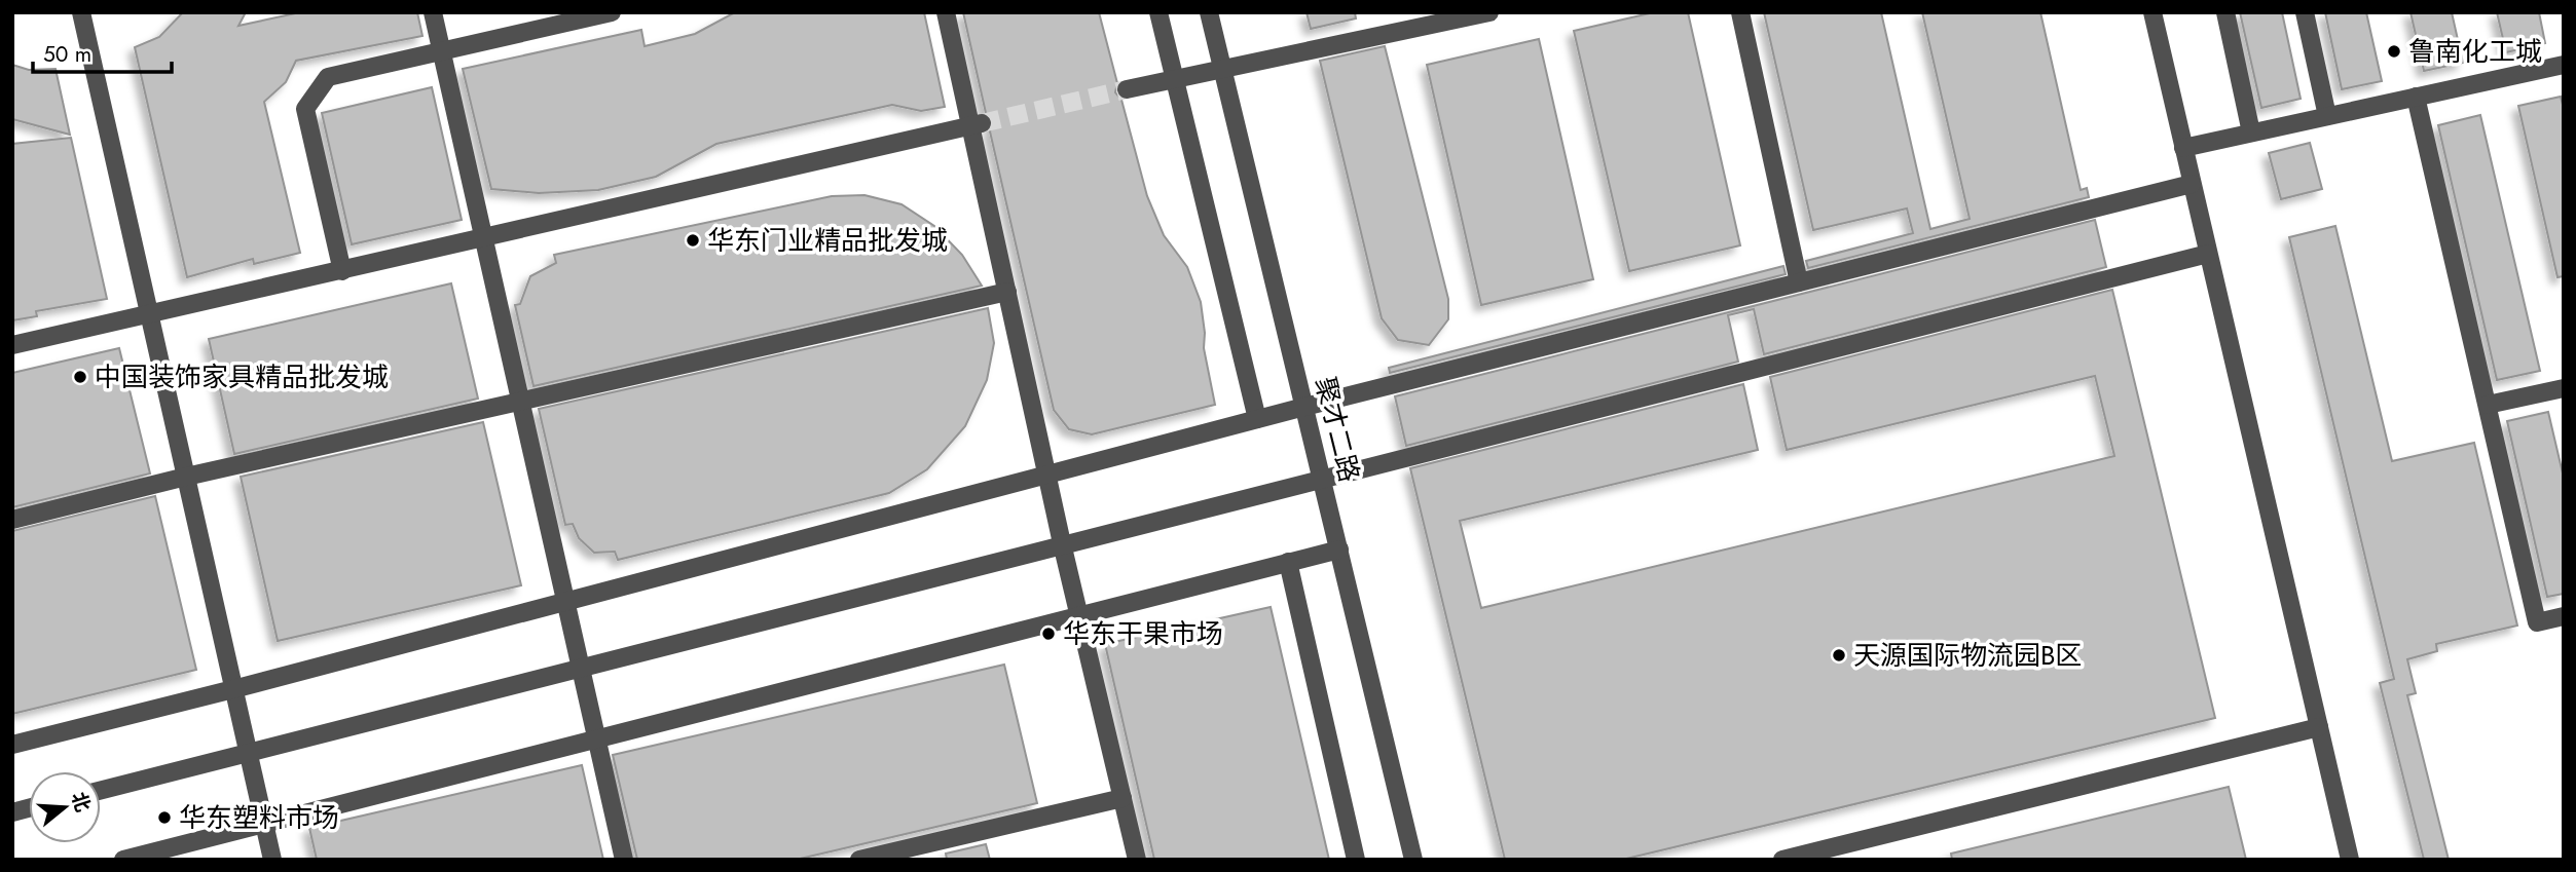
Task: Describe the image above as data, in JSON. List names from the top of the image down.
{
  "streets": {
    "street": ["聚才二路"]
  },
  "places": [
    "鲁南化工城",
    "华东门业精品批发城",
    "中国装饰家具精品批发城",
    "华东干果市场",
    "天源国际物流园B区",
    "华东塑料市场"
  ],
  "scale_bar": "50 m",
  "north": "right"
}
